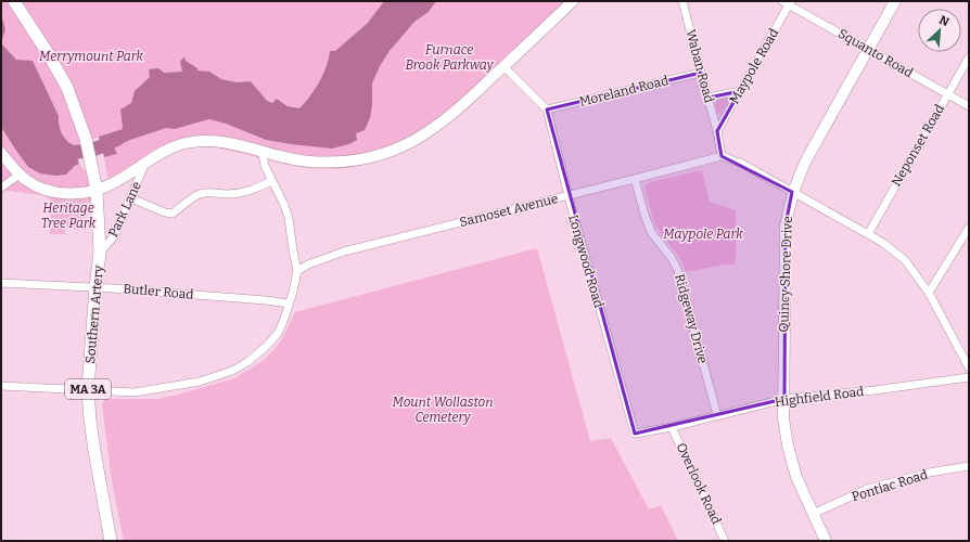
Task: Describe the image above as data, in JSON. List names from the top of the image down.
{
  "streets": {
    "main road": ["Quincy Shore Drive", "Southern Artery", "MA 3A"],
    "street": [
      "Squanto Road",
      "Waban Road",
      "Maypole Road",
      "Moreland Road",
      "Neponset Road",
      "Park Lane",
      "Samoset Avenue",
      "Longwood Road",
      "Butler Road",
      "Ridgeway Drive",
      "Highfield Road",
      "Overlook Road",
      "Pontiac Road"
    ]
  },
  "crossings": [
    ["Squanto Road", "Maypole Road"],
    ["Squanto Road", "Neponset Road"],
    ["Squanto Road", "Quincy Shore Drive"],
    ["Waban Road", "Maypole Road"],
    ["Waban Road", "Moreland Road"],
    ["Moreland Road", "Longwood Road"],
    ["Park Lane", "Southern Artery"],
    ["Samoset Avenue", "Longwood Road"],
    ["Samoset Avenue", "Ridgeway Drive"],
    ["Longwood Road", "Highfield Road"],
    ["Longwood Road", "Overlook Road"],
    ["Quincy Shore Drive", "Highfield Road"],
    ["Quincy Shore Drive", "Pontiac Road"],
    ["Butler Road", "Southern Artery"],
    ["Southern Artery", "MA 3A"],
    ["Ridgeway Drive", "Highfield Road"],
    ["Highfield Road", "Overlook Road"]
  ],
  "parks": [
    "Furnace Brook Parkway",
    "Merrymount Park",
    "Heritage Tree Park",
    "Maypole Park",
    "Mount Wollaston Cemetery"
  ],
  "north": "top right"
}
